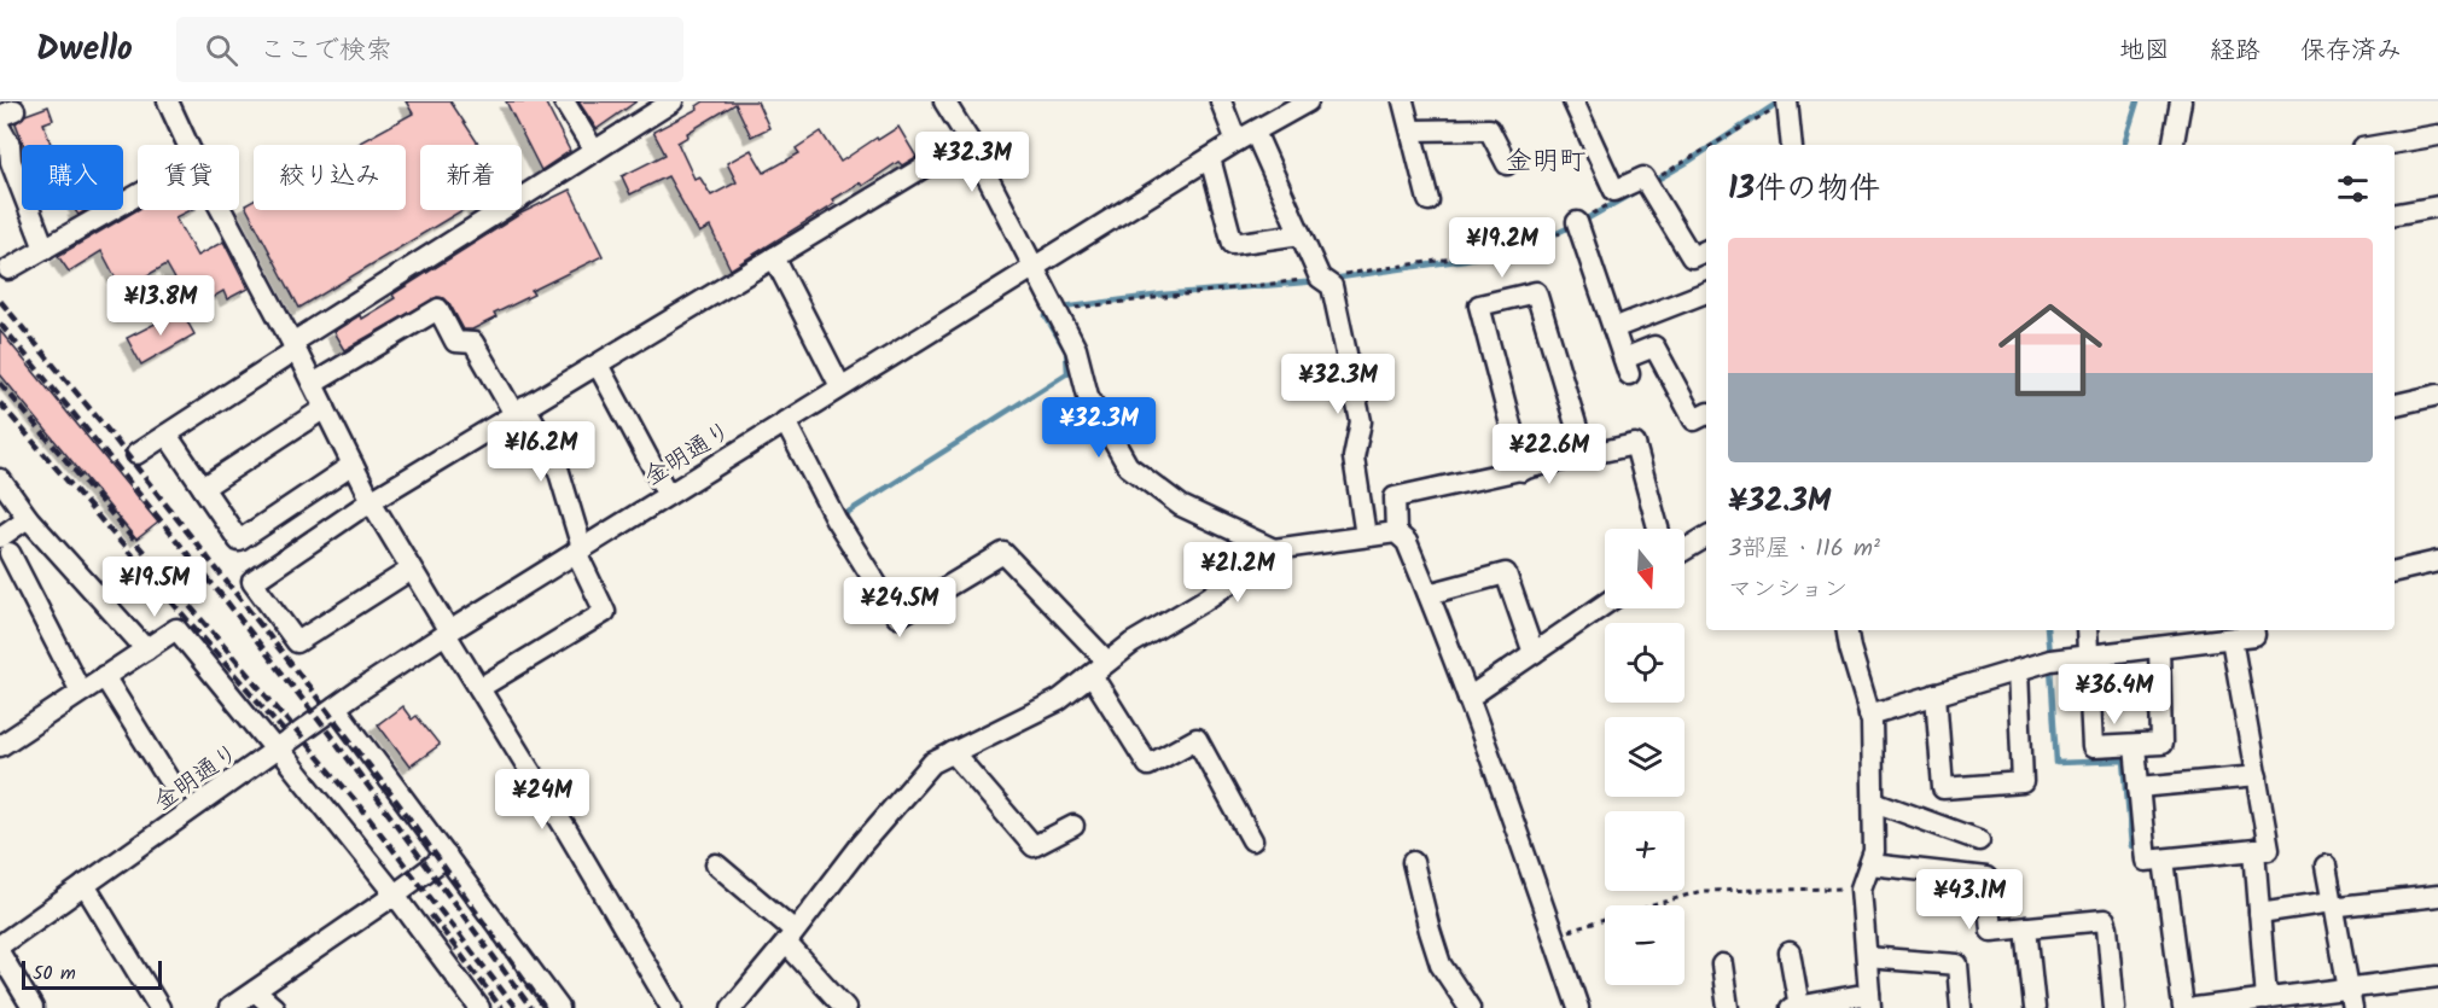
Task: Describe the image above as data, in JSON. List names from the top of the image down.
{
  "streets": {
    "street": ["金明通り"]
  },
  "districts": ["金明町"],
  "scale_bar": "50 m",
  "north": "bottom",
  "page": {
    "header": "Dwello",
    "search": "ここで検索",
    "nav": ["地図", "経路", "保存済み"],
    "price": [
      "¥32.3M",
      "¥19.2M",
      "¥13.8M",
      "¥32.3M",
      "¥32.3M",
      "¥16.2M",
      "¥22.6M",
      "¥21.2M",
      "¥19.5M",
      "¥24.5M",
      "¥36.4M",
      "¥24M",
      "¥43.1M"
    ],
    "chip": [
      "購入",
      "賃貸",
      "絞り込み",
      "新着"
    ],
    "heading": "13件の物件",
    "list": [
      {
        "name": "¥32.3M",
        "note": "3部屋 · 116 m² · マンション"
      }
    ],
    "map_buttons": ["+", "−"],
    "scale": "50 m"
  }
}
